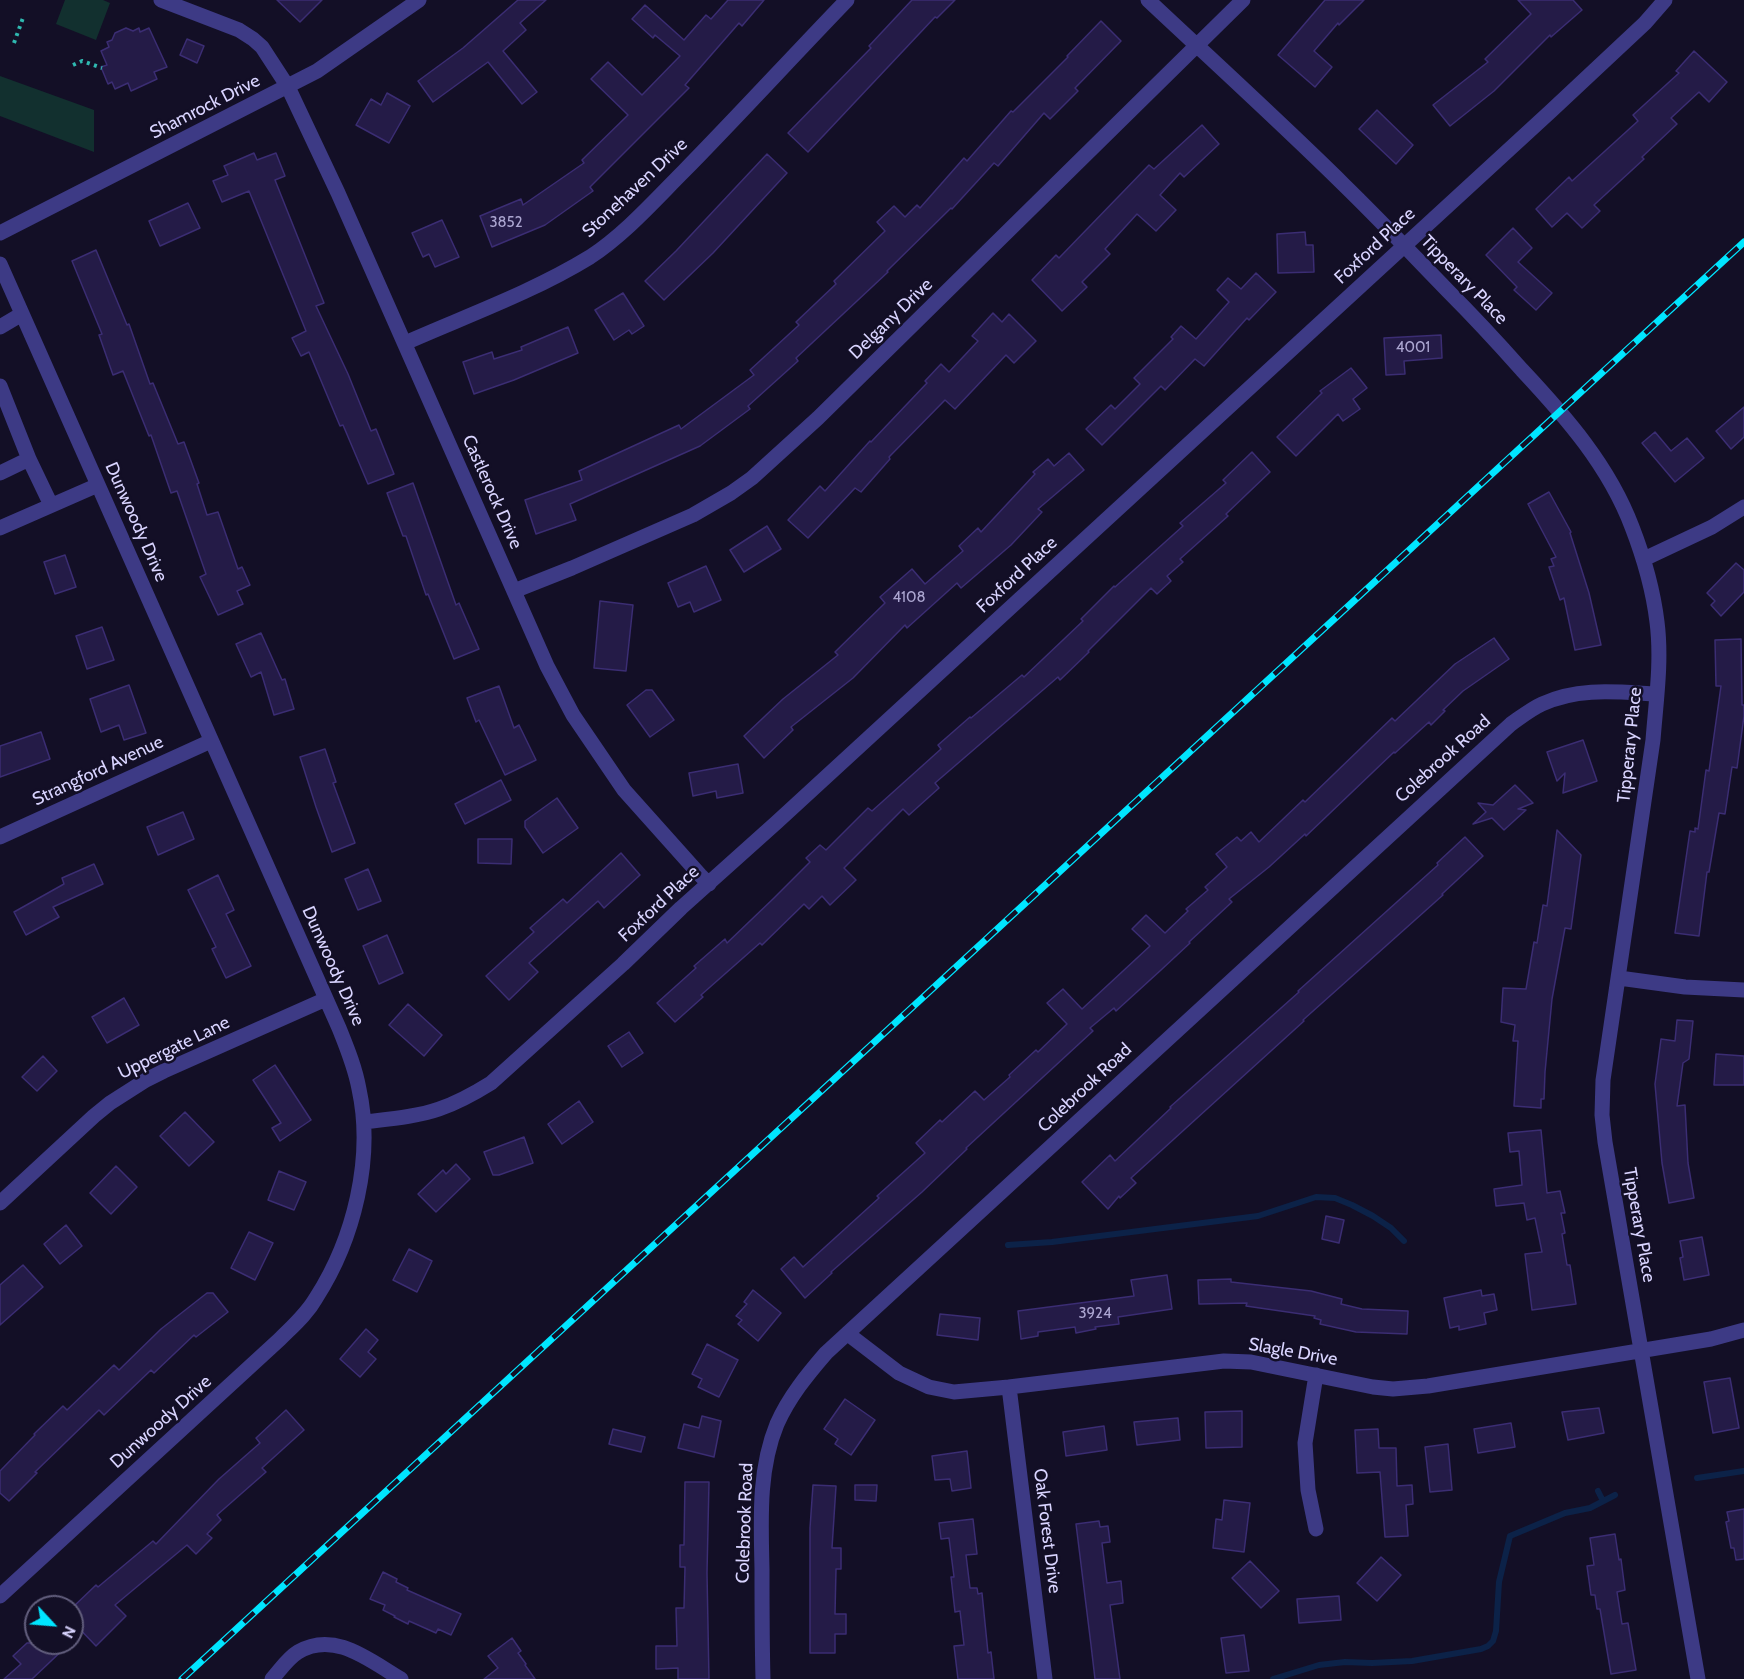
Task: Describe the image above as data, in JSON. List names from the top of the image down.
{
  "streets": {
    "street": [
      "Shamrock Drive",
      "Stonehaven Drive",
      "Foxford Place",
      "Tipperary Place",
      "Delgany Drive",
      "Castlerock Drive",
      "Dunwoody Drive",
      "Colebrook Road",
      "Strangford Avenue",
      "Uppergate Lane",
      "Slagle Drive",
      "Oak Forest Drive"
    ]
  },
  "crossings": [
    ["Shamrock Drive", "Castlerock Drive"],
    ["Stonehaven Drive", "Castlerock Drive"],
    ["Foxford Place", "Tipperary Place"],
    ["Foxford Place", "Castlerock Drive"],
    ["Foxford Place", "Dunwoody Drive"],
    ["Tipperary Place", "Delgany Drive"],
    ["Tipperary Place", "Colebrook Road"],
    ["Tipperary Place", "Slagle Drive"],
    ["Delgany Drive", "Castlerock Drive"],
    ["Dunwoody Drive", "Strangford Avenue"],
    ["Dunwoody Drive", "Uppergate Lane"],
    ["Colebrook Road", "Slagle Drive"],
    ["Slagle Drive", "Oak Forest Drive"]
  ],
  "house_numbers": [
    "3852",
    "4001",
    "4108",
    "3924"
  ],
  "north": "bottom right"
}
